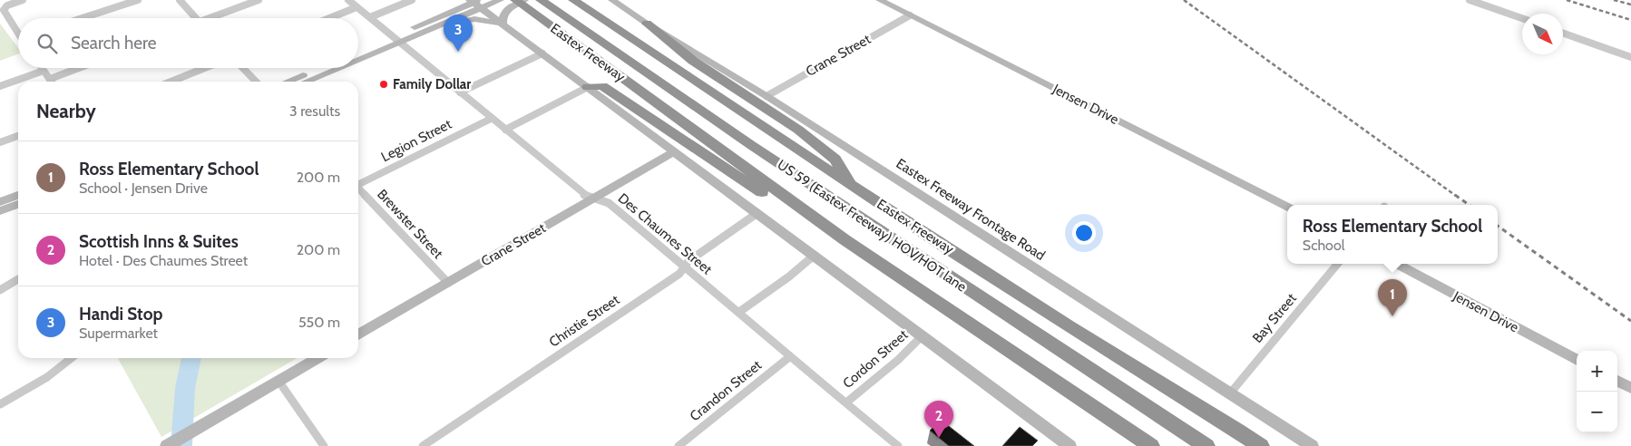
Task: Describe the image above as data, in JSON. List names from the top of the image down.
{
  "streets": {
    "highway": ["Eastex Freeway", "US 59 (Eastex Freeway) HOV/HOT lane"],
    "main road": ["Crane Street", "Jensen Drive", "Eastex Freeway Frontage Road"],
    "street": [
      "Legion Street",
      "Brewster Street",
      "Des Chaumes Street",
      "Bay Street",
      "Christie Street",
      "Cordon Street",
      "Crandon Street"
    ]
  },
  "crossings": [
    ["Crane Street", "Jensen Drive"],
    ["Crane Street", "Eastex Freeway Frontage Road"],
    ["Crane Street", "Brewster Street"],
    ["Crane Street", "Des Chaumes Street"],
    ["Legion Street", "Des Chaumes Street"],
    ["Eastex Freeway Frontage Road", "Bay Street"],
    ["Des Chaumes Street", "Christie Street"],
    ["Des Chaumes Street", "Cordon Street"],
    ["Des Chaumes Street", "Crandon Street"]
  ],
  "places": ["Family Dollar"],
  "north": "bottom right",
  "page": {
    "pins": ["3", "1", "2"],
    "search": "Search here",
    "heading": ["Nearby", "3 results"],
    "list": [
      {
        "mark": "1",
        "name": "Ross Elementary School",
        "note": "School · Jensen Drive",
        "value": "200 m"
      },
      {
        "mark": "2",
        "name": "Scottish Inns & Suites",
        "note": "Hotel · Des Chaumes Street",
        "value": "200 m"
      },
      {
        "mark": "3",
        "name": "Handi Stop",
        "note": "Supermarket",
        "value": "550 m"
      }
    ],
    "popup": ["Ross Elementary School", "School"],
    "map_buttons": ["+", "−"]
  }
}
